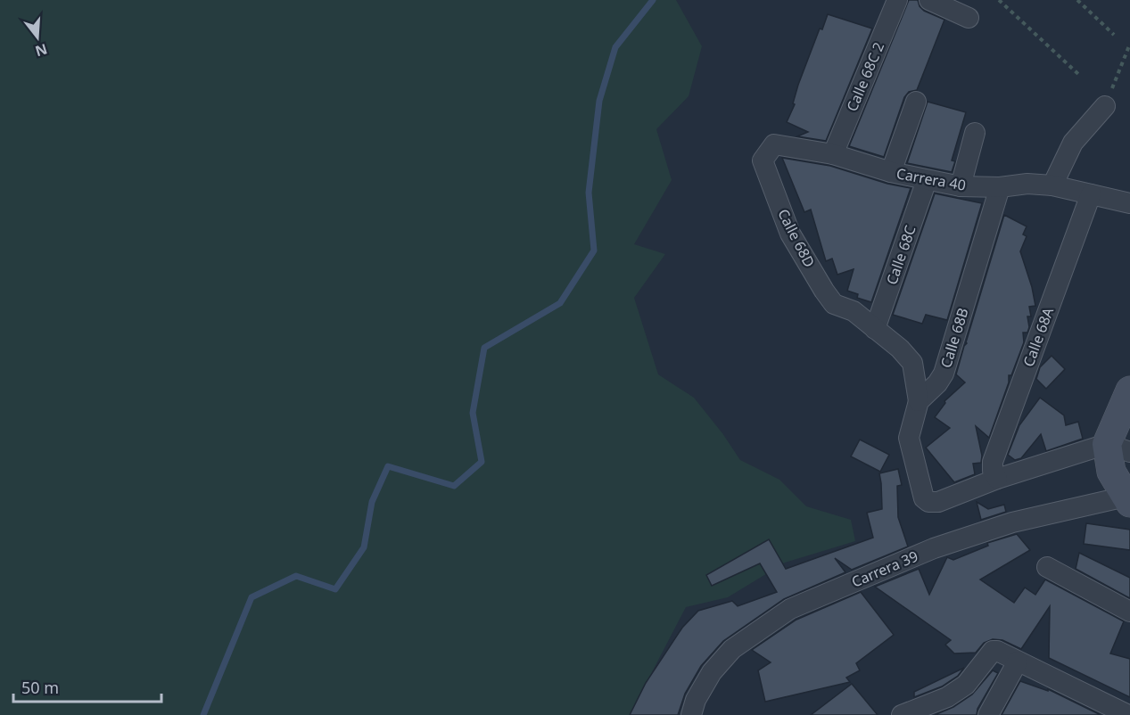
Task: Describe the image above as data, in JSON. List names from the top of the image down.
{
  "streets": {
    "main road": ["Carrera 39"],
    "street": [
      "Calle 68C 2",
      "Carrera 40",
      "Calle 68D",
      "Calle 68C",
      "Calle 68A",
      "Calle 68B"
    ]
  },
  "crossings": [
    ["Calle 68C 2", "Carrera 40"],
    ["Carrera 40", "Calle 68D"],
    ["Carrera 40", "Calle 68C"],
    ["Carrera 40", "Calle 68A"],
    ["Carrera 40", "Calle 68B"],
    ["Calle 68D", "Calle 68C"]
  ],
  "scale_bar": "50 m",
  "north": "bottom"
}
